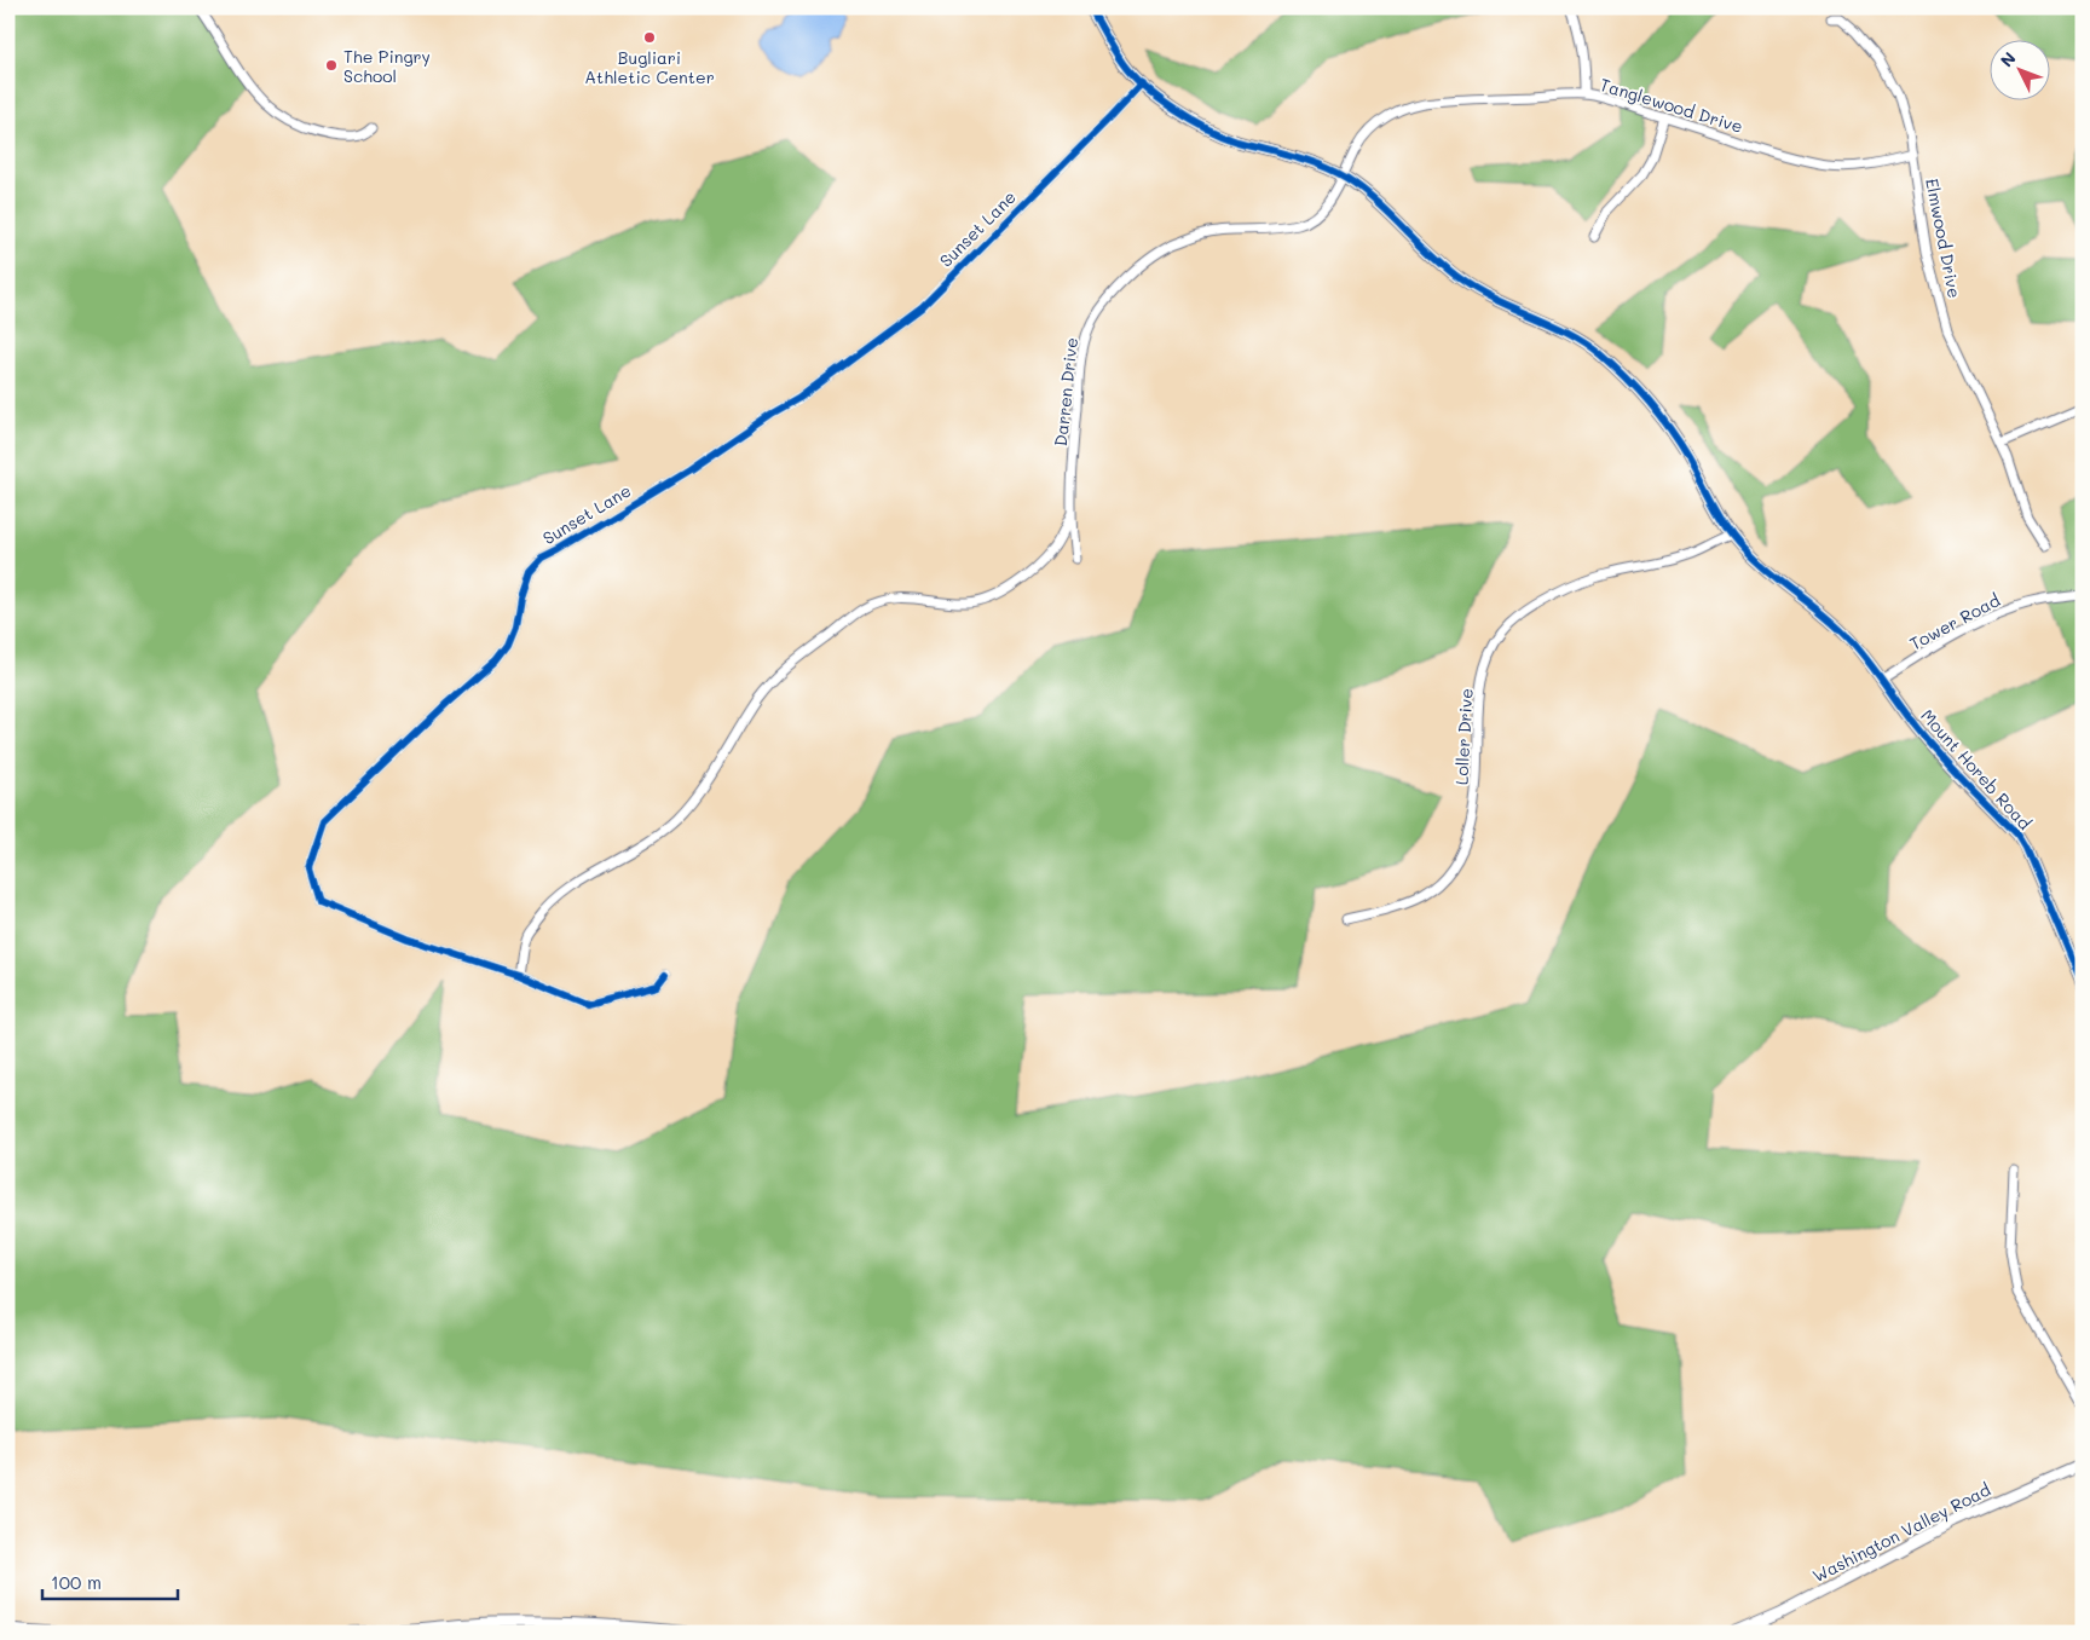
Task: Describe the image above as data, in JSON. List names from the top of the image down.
{
  "streets": {
    "street": [
      "Tanglewood Drive",
      "Sunset Lane",
      "Elmwood Drive",
      "Darren Drive",
      "Tower Road",
      "Loller Drive",
      "Mount Horeb Road",
      "Washington Valley Road"
    ]
  },
  "crossings": [
    ["Tanglewood Drive", "Elmwood Drive"],
    ["Tanglewood Drive", "Darren Drive"],
    ["Tanglewood Drive", "Mount Horeb Road"],
    ["Sunset Lane", "Mount Horeb Road"],
    ["Darren Drive", "Mount Horeb Road"],
    ["Tower Road", "Mount Horeb Road"],
    ["Loller Drive", "Mount Horeb Road"]
  ],
  "places": ["Bugliari Athletic Center", "The Pingry School"],
  "scale_bar": "100 m",
  "north": "top left"
}
